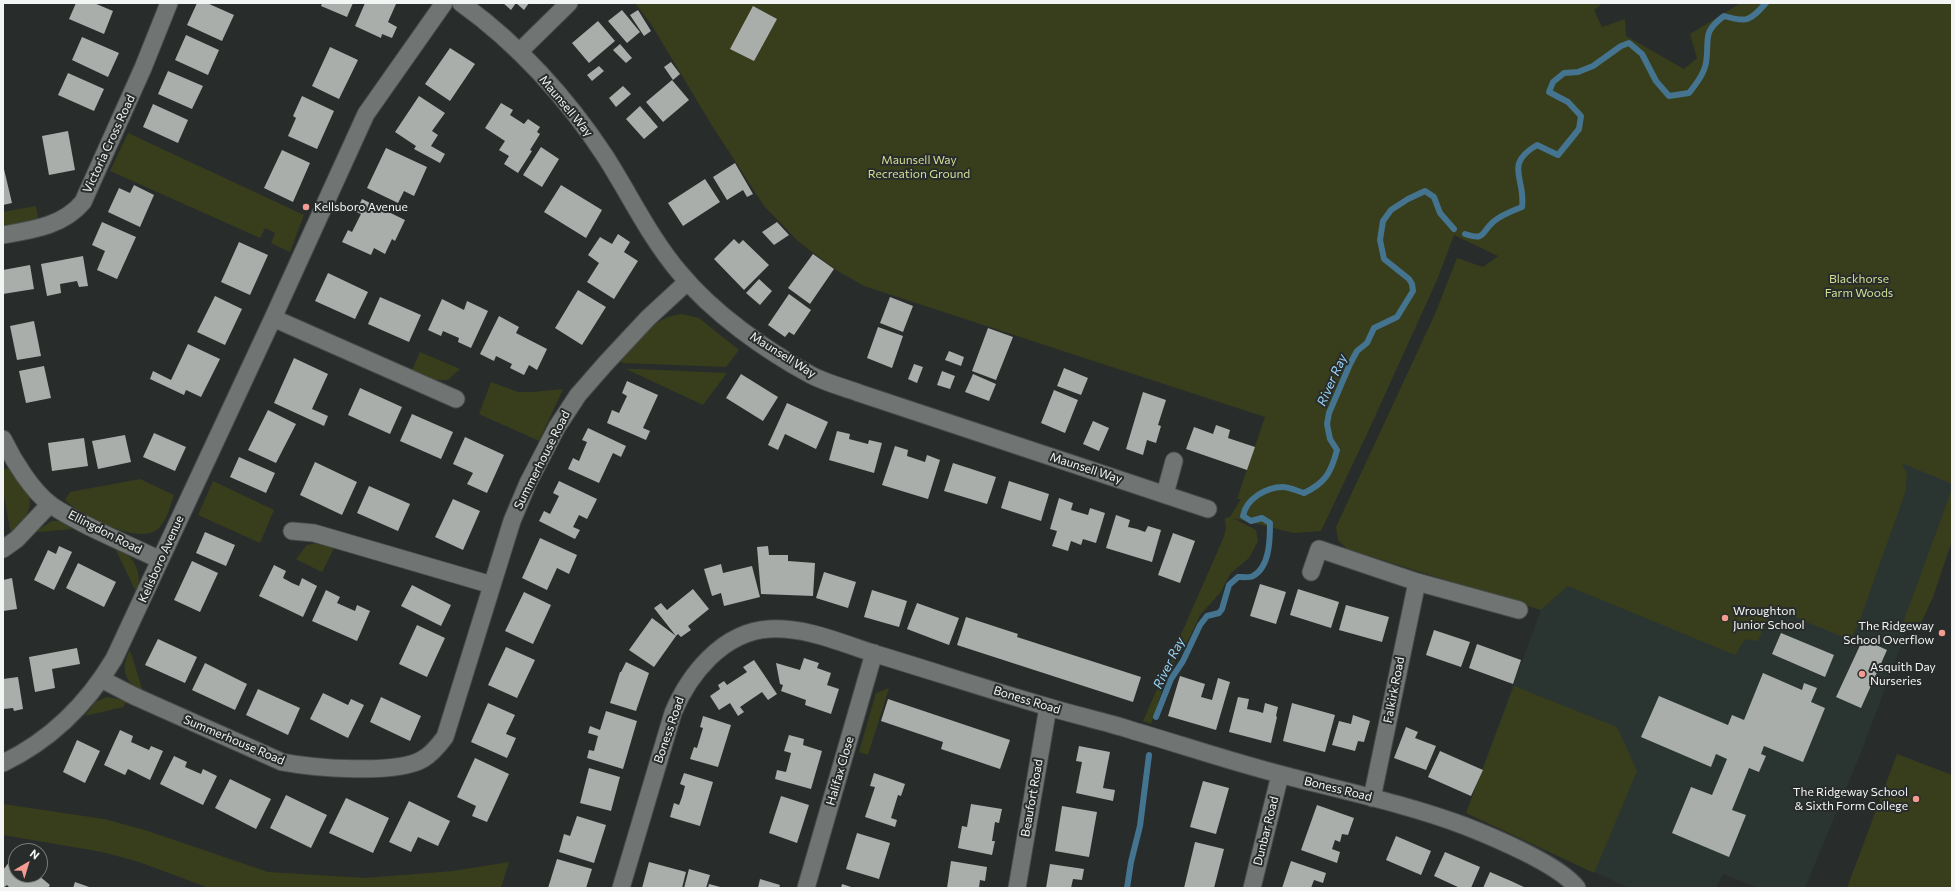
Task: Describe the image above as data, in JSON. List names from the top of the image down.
{
  "streets": {
    "street": [
      "Maunsell Way",
      "Victoria Cross Road",
      "Summerhouse Road",
      "Ellingdon Road",
      "Kellsboro Avenue",
      "Falkirk Road",
      "Boness Road",
      "Halifax Close",
      "Beaufort Road",
      "Dunbar Road"
    ]
  },
  "crossings": [
    ["Maunsell Way", "Summerhouse Road"],
    ["Summerhouse Road", "Kellsboro Avenue"],
    ["Ellingdon Road", "Kellsboro Avenue"],
    ["Falkirk Road", "Boness Road"],
    ["Boness Road", "Halifax Close"],
    ["Boness Road", "Beaufort Road"],
    ["Boness Road", "Dunbar Road"]
  ],
  "water": ["River Ray"],
  "parks": ["Maunsell Way Recreation Ground", "Blackhorse Farm Woods"],
  "places": [
    "Kellsboro Avenue",
    "Wroughton Junior School",
    "The Ridgeway School Overflow",
    "Asquith Day Nurseries",
    "The Ridgeway School & Sixth Form College"
  ],
  "north": "top right"
}
